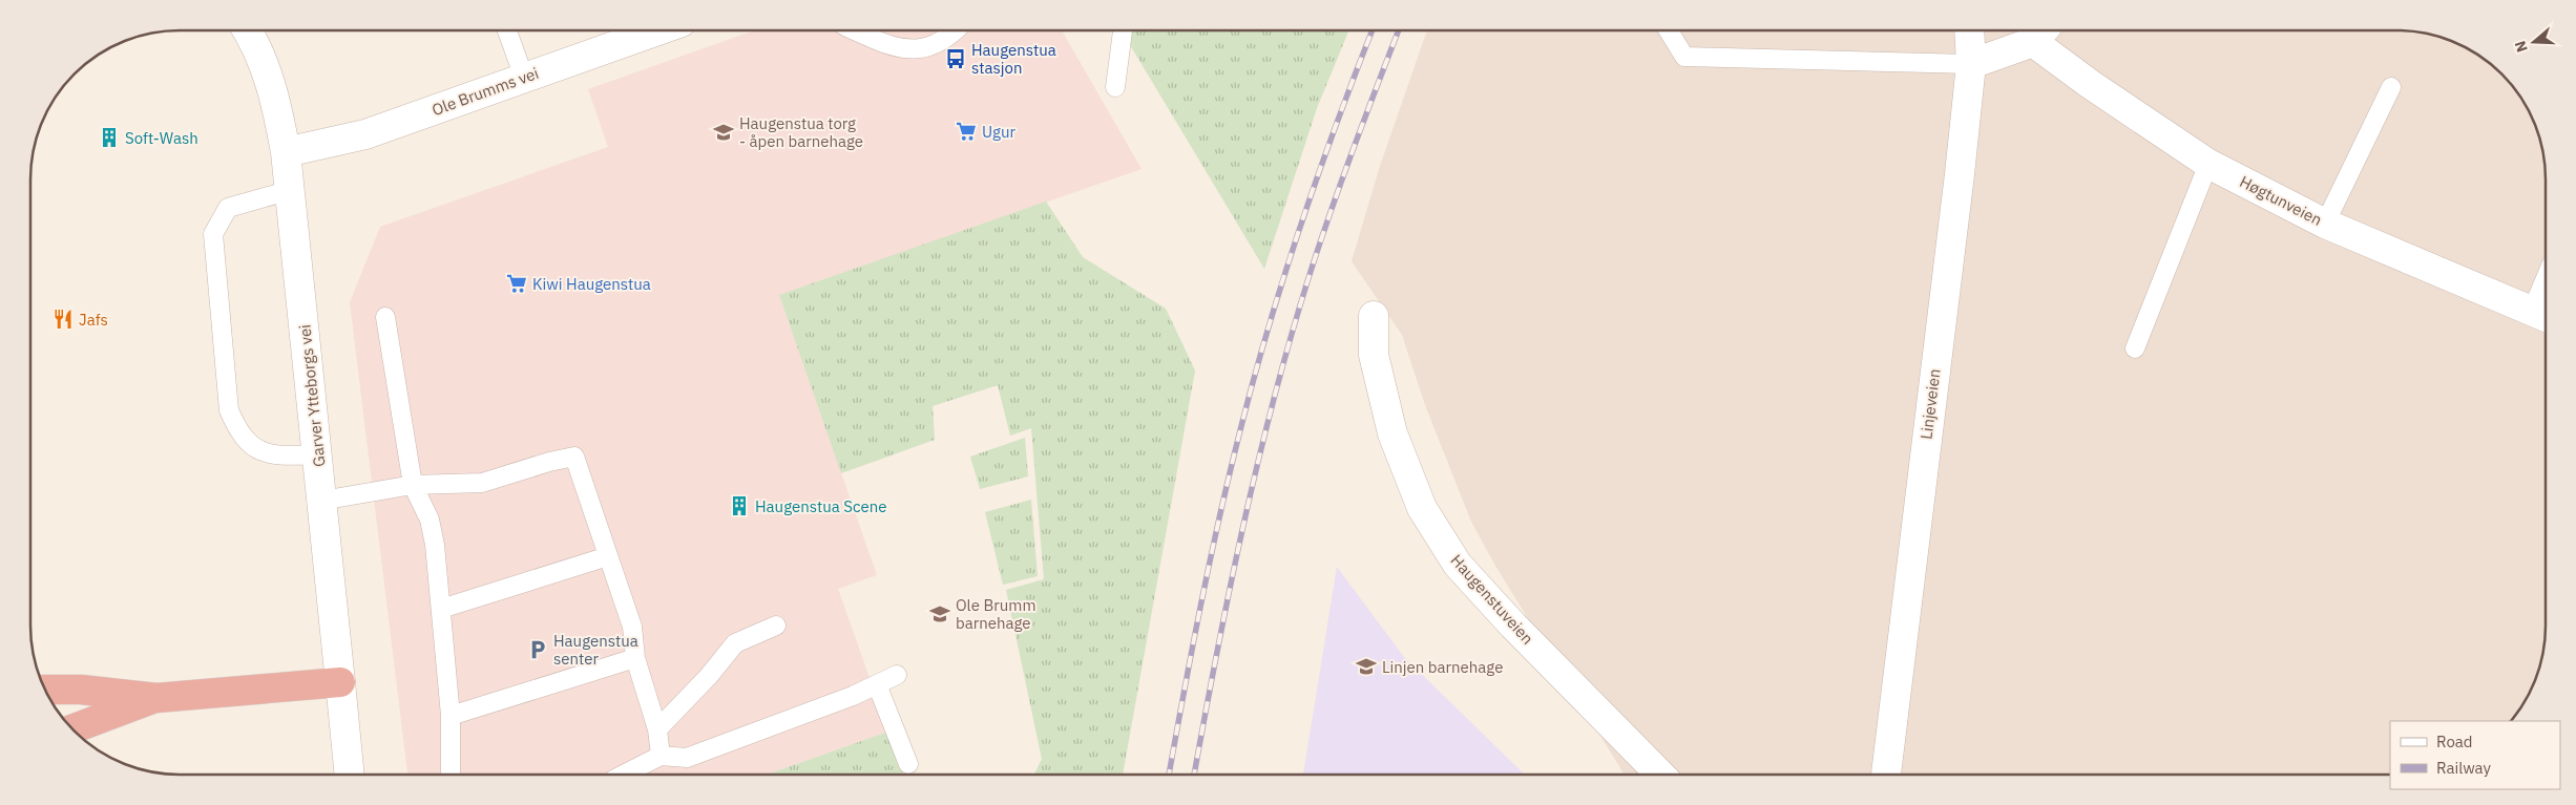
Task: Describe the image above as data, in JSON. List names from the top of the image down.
{
  "streets": {
    "street": [
      "Ole Brumms vei",
      "Høgtunveien",
      "Garver Ytteborgs vei",
      "Linjeveien",
      "Haugenstuveien"
    ]
  },
  "crossings": [
    ["Ole Brumms vei", "Garver Ytteborgs vei"]
  ],
  "places": {
    "bus stop": ["Haugenstua stasjon"],
    "supermarket": ["Ugur", "Kiwi Haugenstua"],
    "school or university": ["Haugenstua torg - åpen barnehage", "Ole Brumm barnehage", "Linjen barnehage"],
    "building": ["Soft-Wash", "Haugenstua Scene"],
    "restaurant": ["Jafs"],
    "parking": ["Haugenstua senter"]
  },
  "legend": ["Road", "Railway"],
  "north": "left"
}
